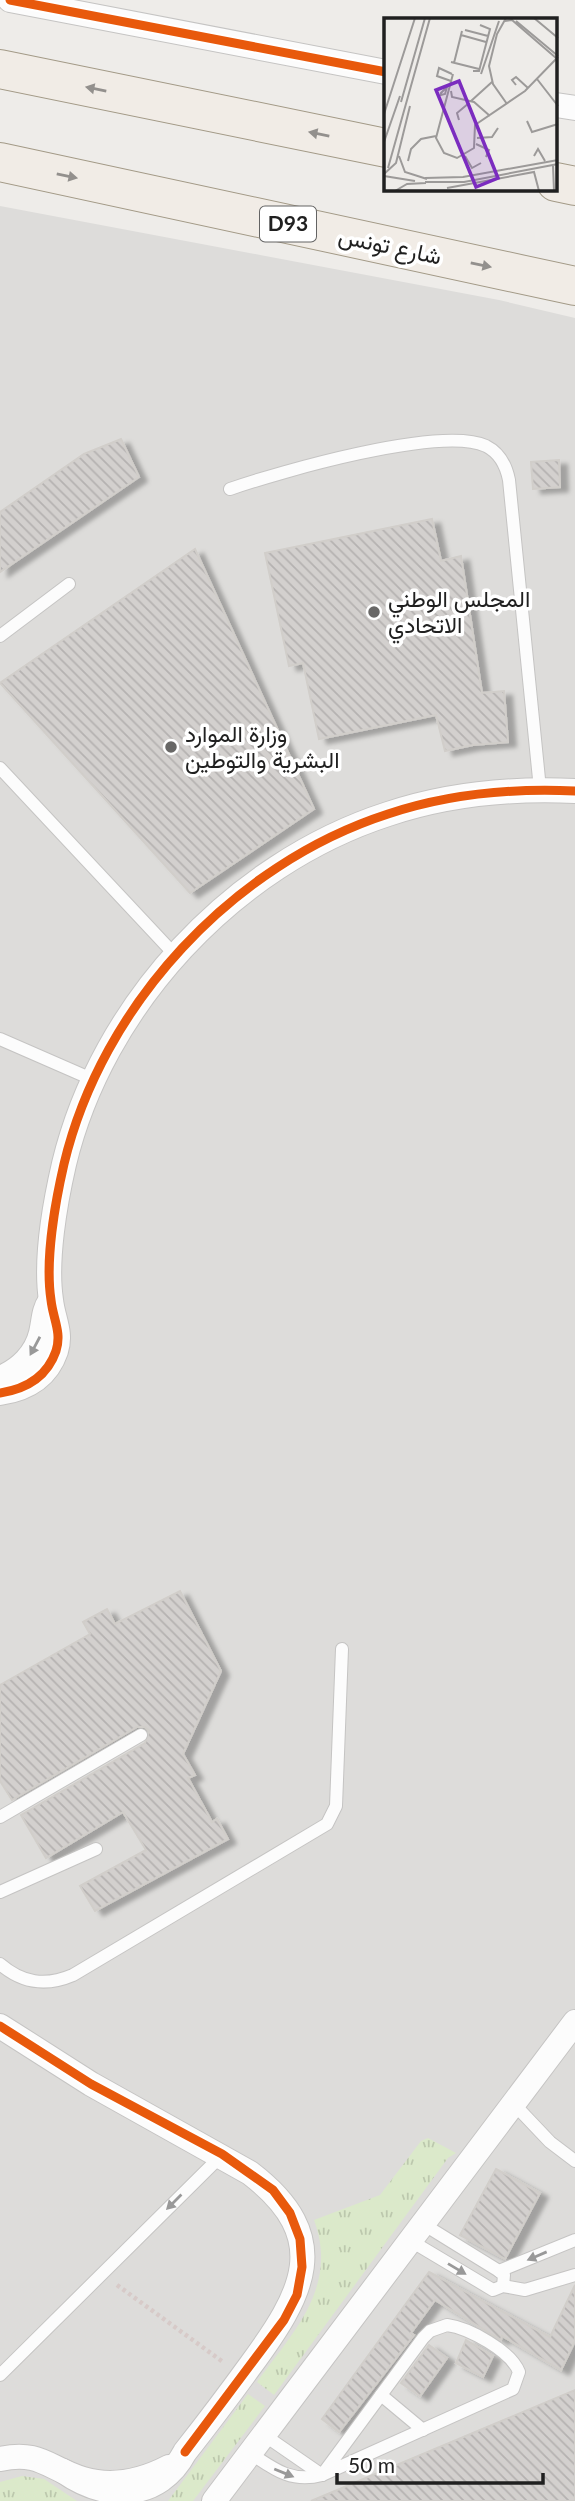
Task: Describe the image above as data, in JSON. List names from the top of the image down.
{
  "streets": {
    "main road": ["D93", "شارع تونس"]
  },
  "places": ["المجلس الوطني الاتحادي", "وزارة الموارد البشرية والتوطين"],
  "scale_bar": "50 m"
}
